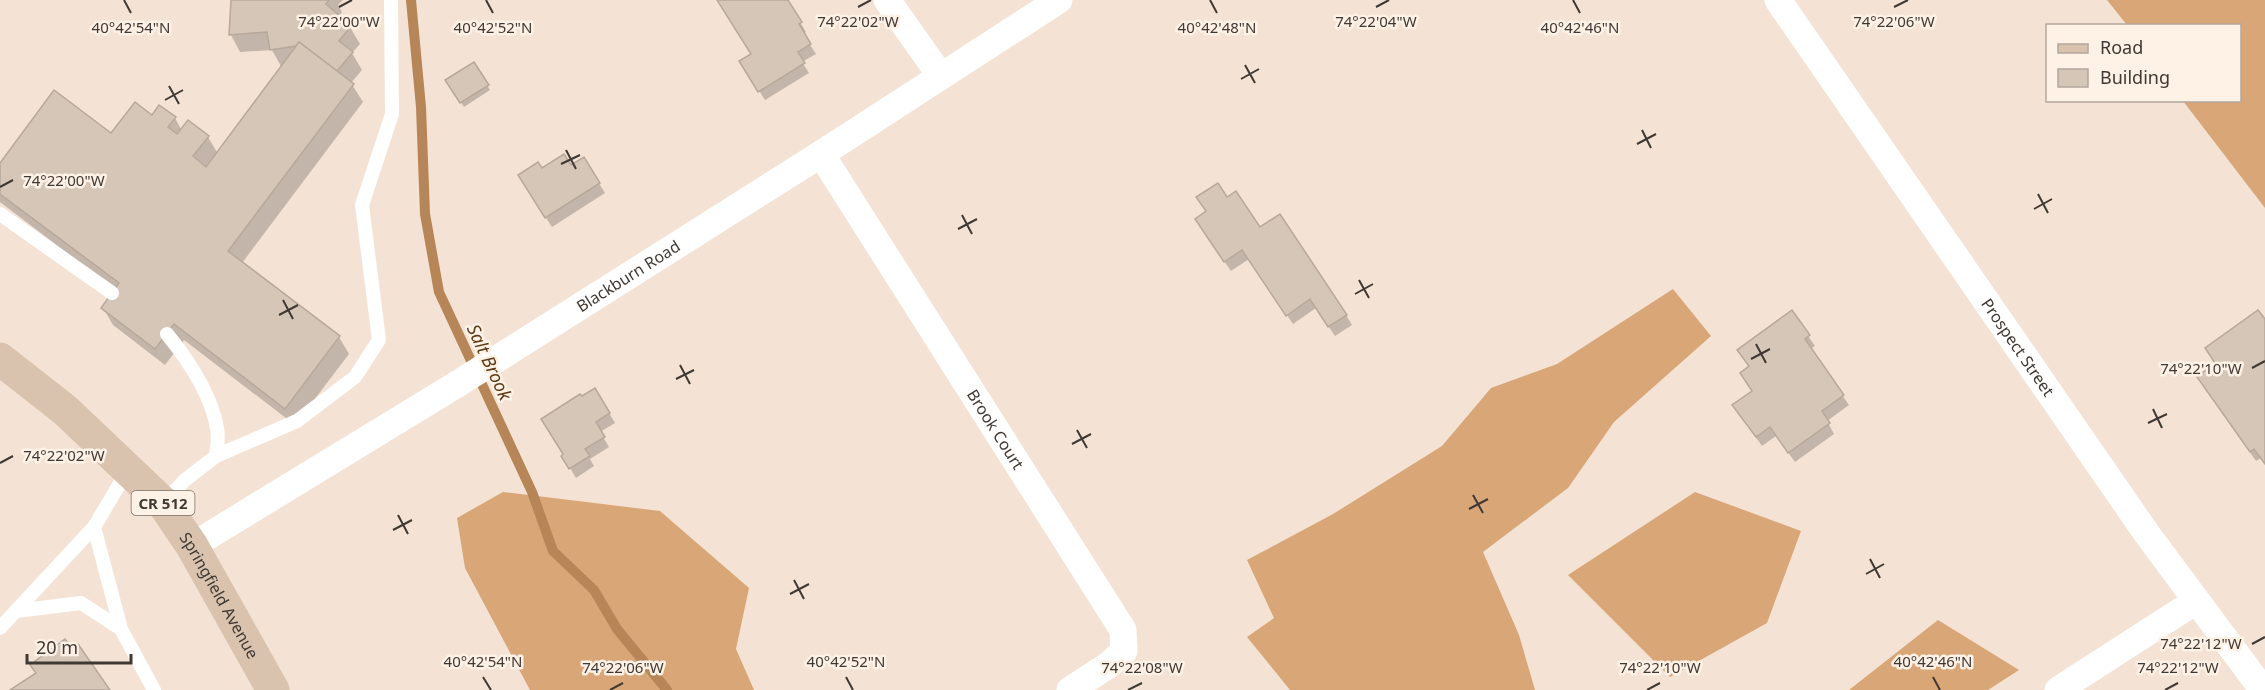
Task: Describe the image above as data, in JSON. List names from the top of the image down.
{
  "streets": {
    "main road": ["CR 512", "Springfield Avenue"],
    "street": ["Blackburn Road", "Prospect Street", "Brook Court"]
  },
  "crossings": [
    ["Blackburn Road", "Brook Court"],
    ["Blackburn Road", "Springfield Avenue"]
  ],
  "water": ["Salt Brook"],
  "legend": ["Road", "Building"],
  "scale_bar": "20 m",
  "coordinates": [
    "74°22'00\"W",
    "74°22'02\"W",
    "74°22'04\"W",
    "74°22'06\"W",
    "40°42'54\"N",
    "40°42'52\"N",
    "40°42'48\"N",
    "40°42'46\"N",
    "74°22'10\"W",
    "74°22'12\"W",
    "74°22'08\"W"
  ]
}
